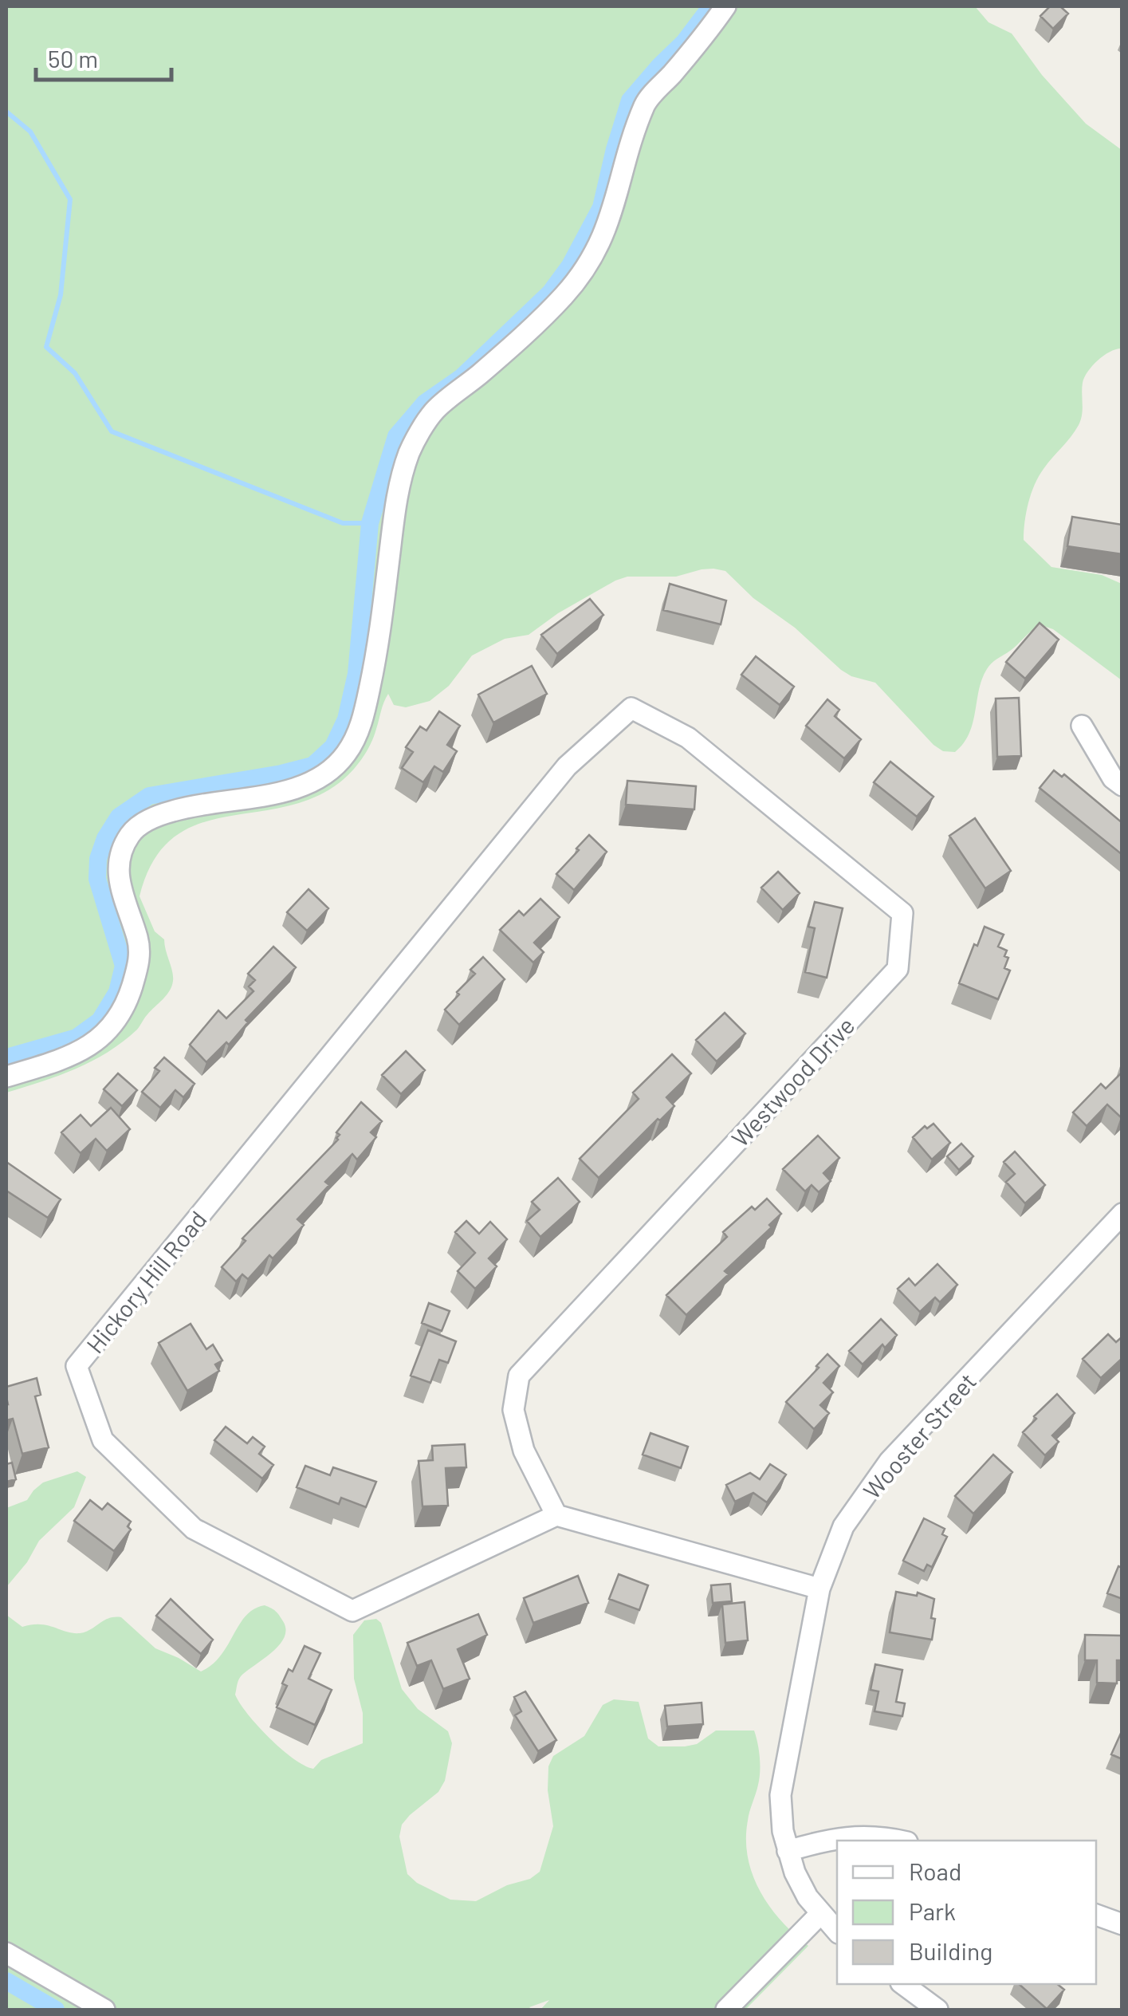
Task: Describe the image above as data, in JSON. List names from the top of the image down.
{
  "streets": {
    "street": ["Westwood Drive", "Hickory Hill Road", "Wooster Street"]
  },
  "crossings": [
    ["Westwood Drive", "Hickory Hill Road"]
  ],
  "legend": ["Road", "Park", "Building"],
  "scale_bar": "50 m"
}
